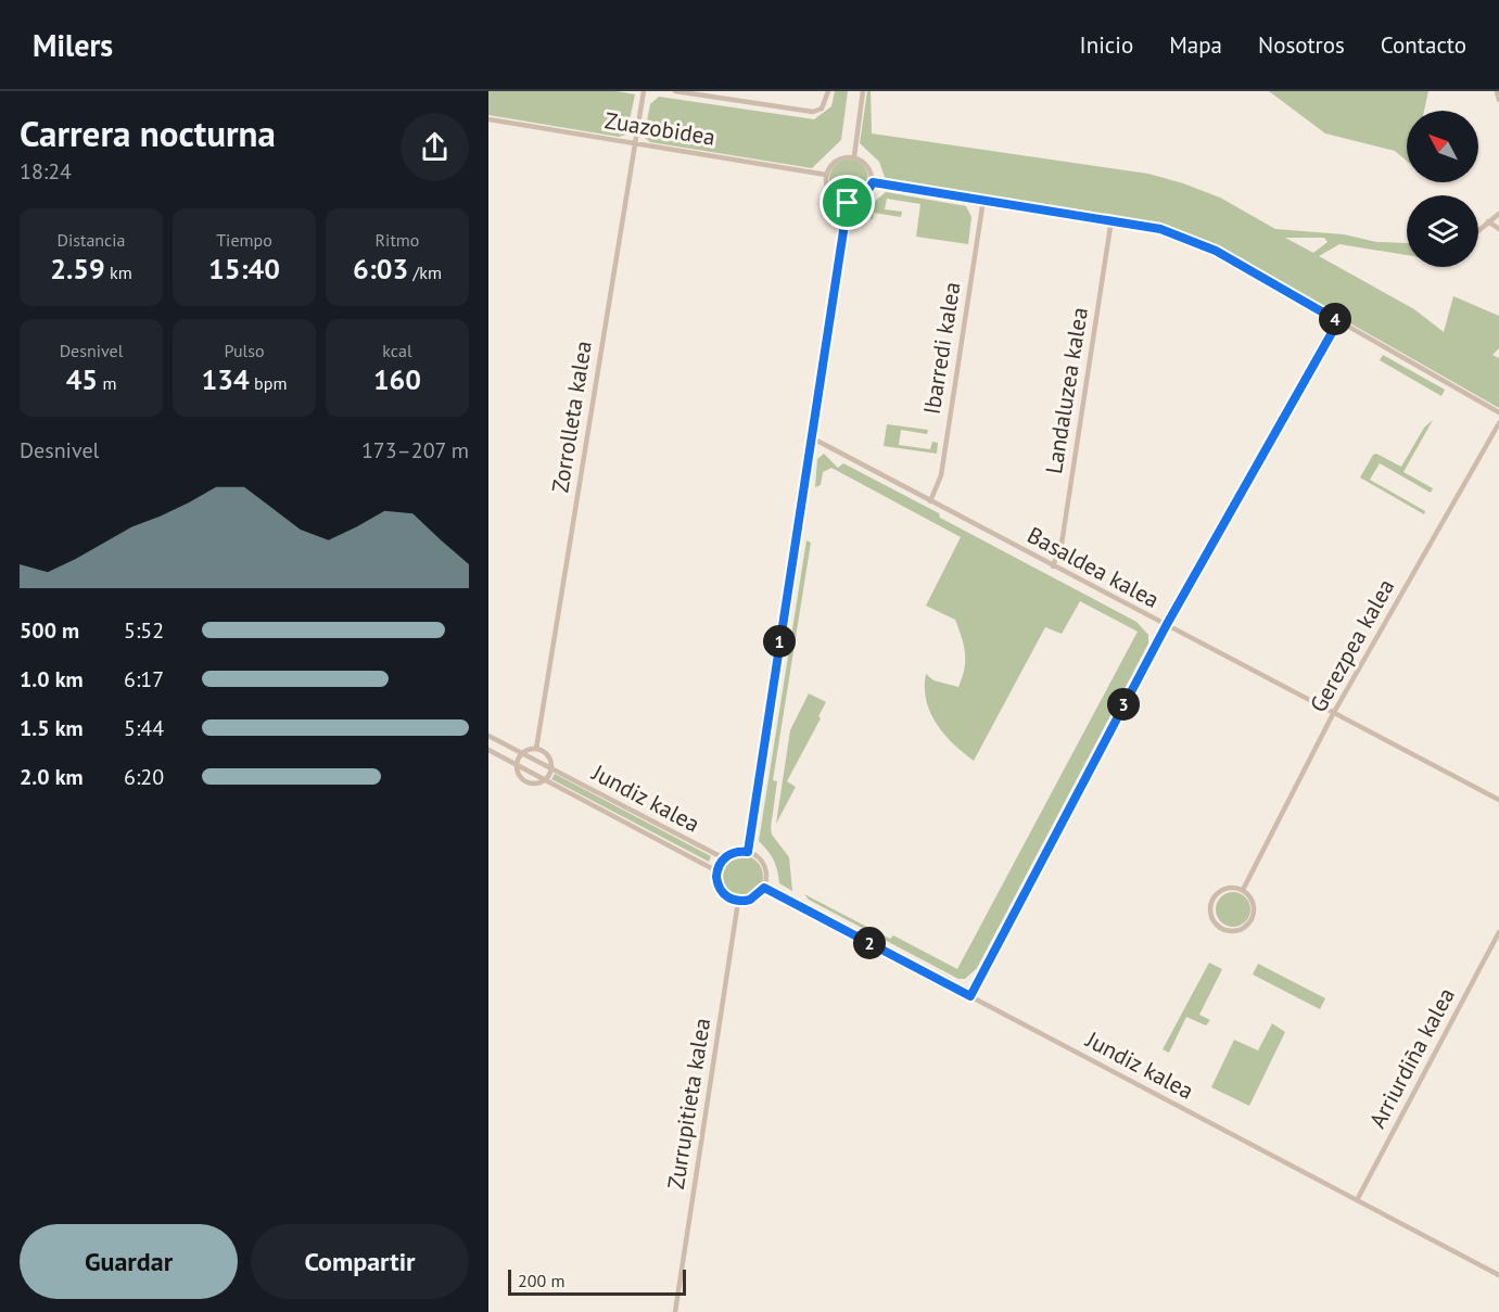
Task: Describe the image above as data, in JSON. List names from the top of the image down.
{
  "streets": {
    "street": [
      "Zuazobidea",
      "Ibarredi kalea",
      "Landaluzea kalea",
      "Zorrolleta kalea",
      "Basaldea kalea",
      "Gerezpea kalea",
      "Jundiz kalea",
      "Arriurdiña kalea",
      "Zurrupitieta kalea"
    ]
  },
  "crossings": [
    ["Zuazobidea", "Zorrolleta kalea"],
    ["Ibarredi kalea", "Basaldea kalea"],
    ["Landaluzea kalea", "Basaldea kalea"],
    ["Zorrolleta kalea", "Jundiz kalea"],
    ["Basaldea kalea", "Gerezpea kalea"],
    ["Jundiz kalea", "Arriurdiña kalea"],
    ["Jundiz kalea", "Zurrupitieta kalea"]
  ],
  "scale_bar": "200 m",
  "north": "top left",
  "page": {
    "header": "Milers",
    "nav": [
      "Inicio",
      "Mapa",
      "Nosotros",
      "Contacto"
    ],
    "heading": ["Carrera nocturna", "18:24"],
    "stats": [
      ["Distancia", "2.59 km"],
      ["Tiempo", "15:40"],
      ["Ritmo", "6:03 /km"],
      ["Desnivel", "45 m"],
      ["Pulso", "134 bpm"],
      ["kcal", "160"]
    ],
    "pins": [
      "4",
      "1",
      "3",
      "2"
    ],
    "chart": ["Desnivel", "173–207 m"],
    "list": [
      {
        "name": "500 m",
        "note": "5:52"
      },
      {
        "name": "1.0 km",
        "note": "6:17"
      },
      {
        "name": "1.5 km",
        "note": "5:44"
      },
      {
        "name": "2.0 km",
        "note": "6:20"
      }
    ],
    "buttons": ["Guardar", "Compartir"],
    "scale": "200 m"
  }
}
